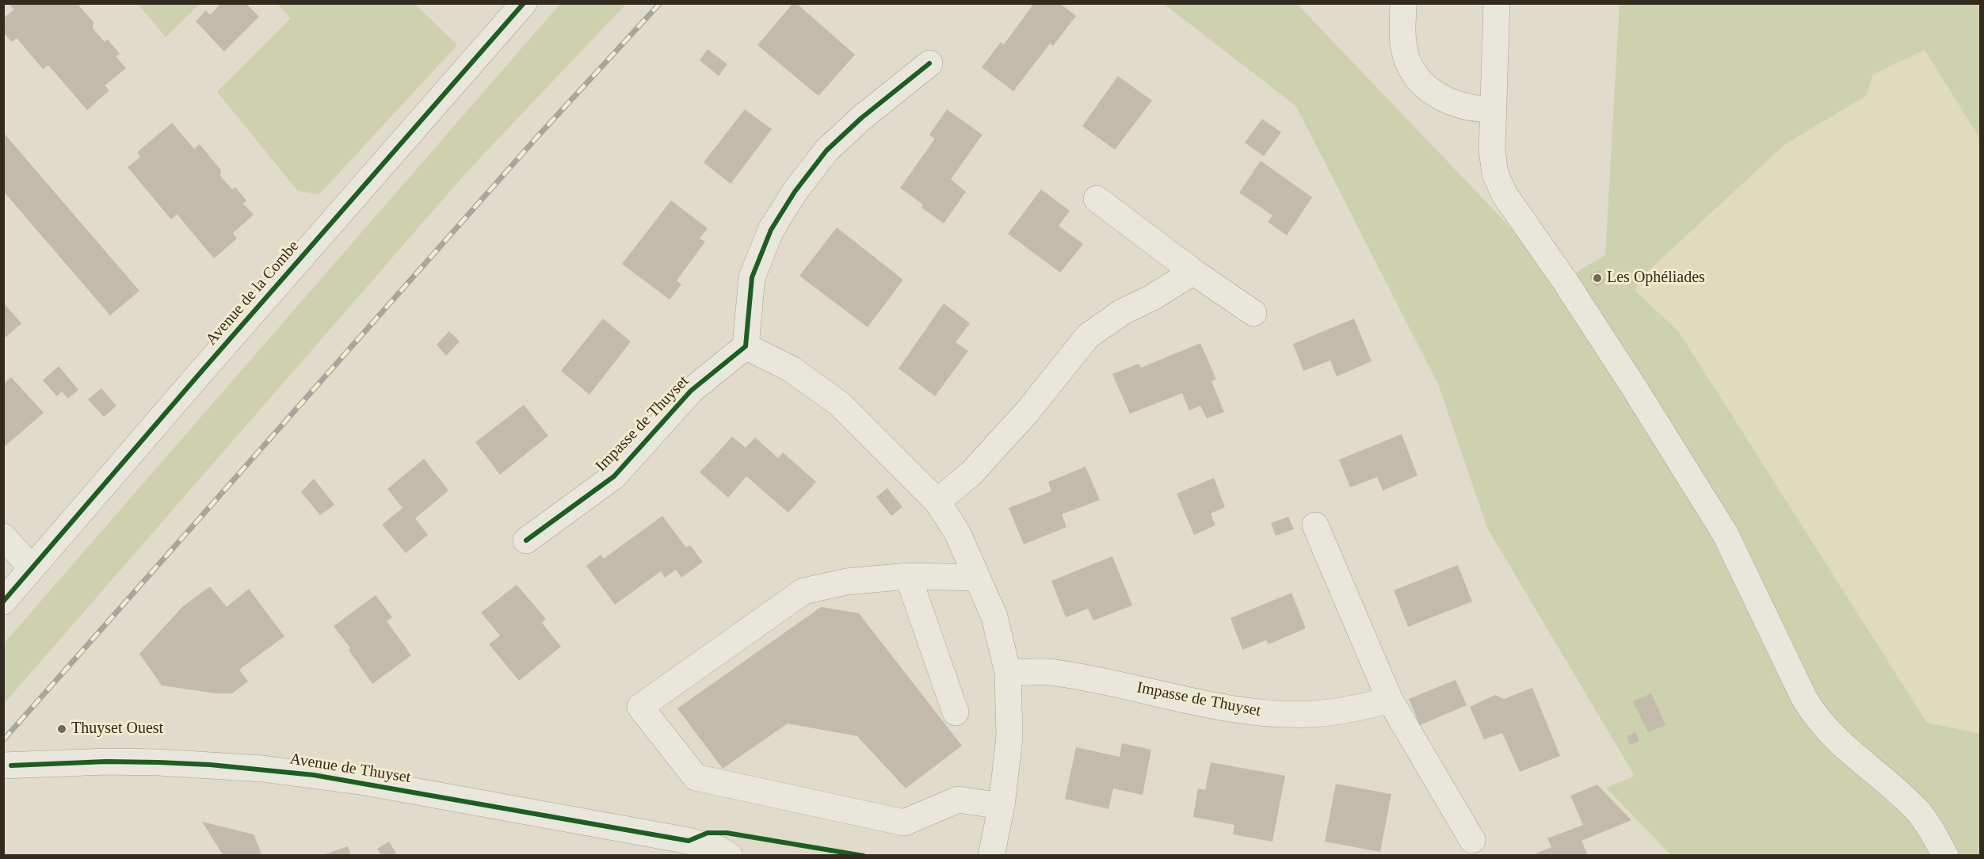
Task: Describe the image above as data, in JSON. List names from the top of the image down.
{
  "streets": {
    "street": ["Avenue de la Combe", "Impasse de Thuyset", "Avenue de Thuyset"]
  },
  "places": ["Les Ophéliades", "Thuyset Ouest"]
}
